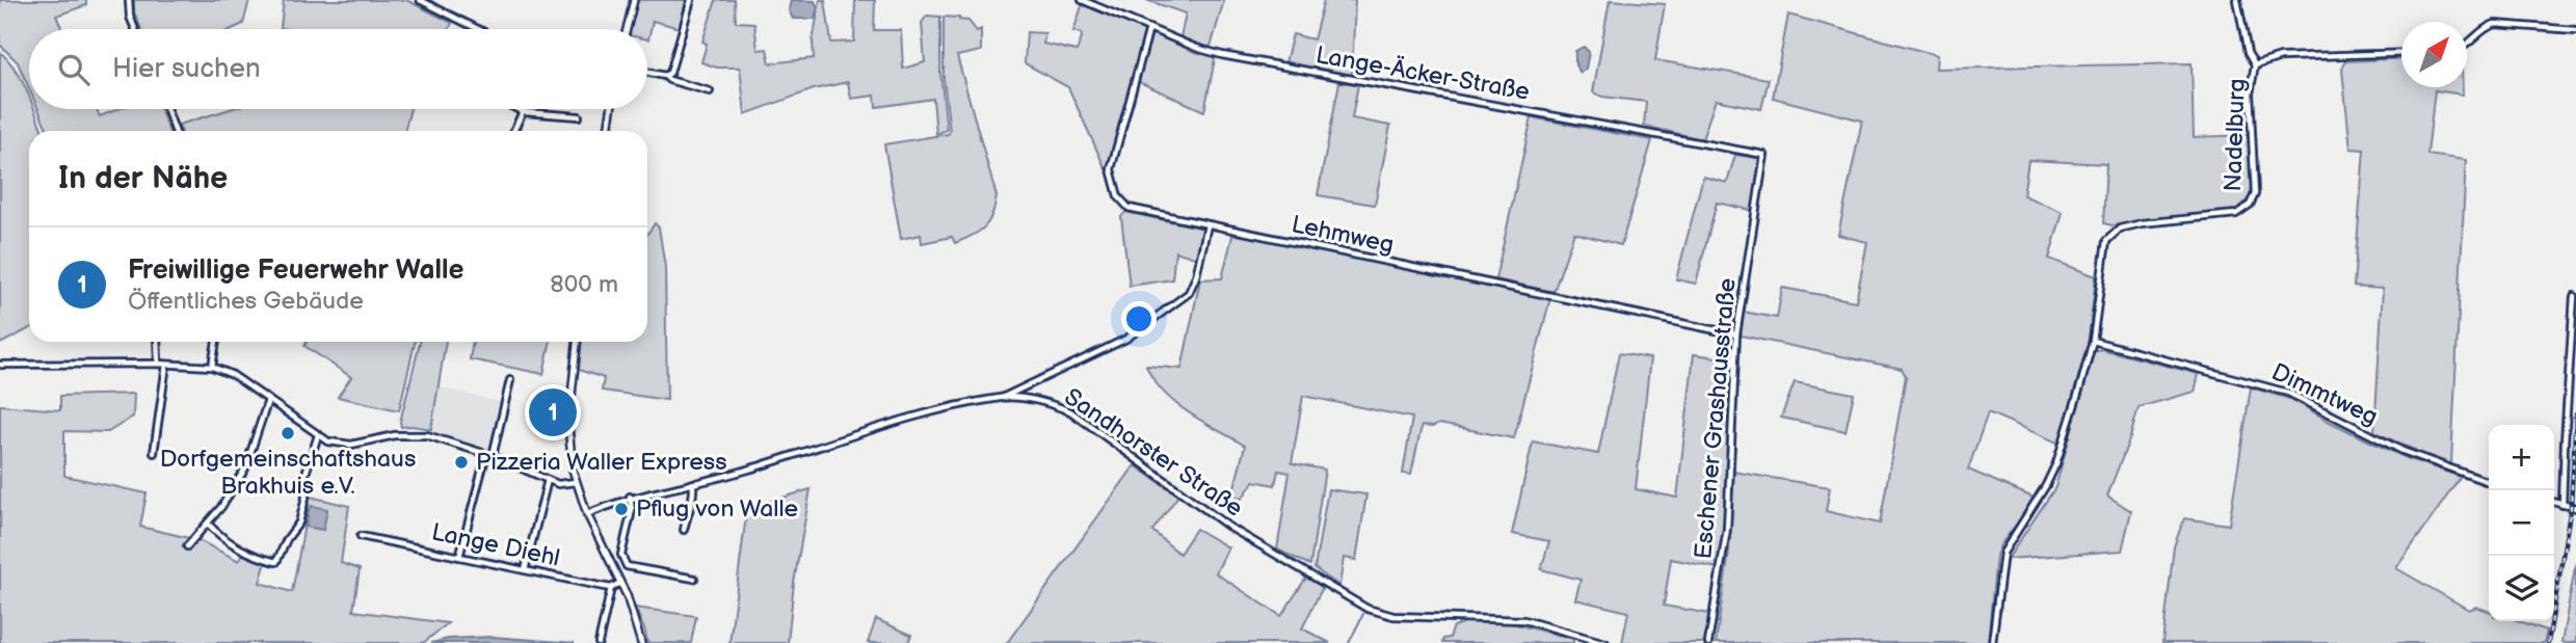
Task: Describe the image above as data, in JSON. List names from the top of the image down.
{
  "streets": {
    "street": [
      "Lange-Äcker-Straße",
      "Nadelburg",
      "Lehmweg",
      "Dimmtweg",
      "Eschener Grashausstraße",
      "Sandhorster Straße",
      "Lange Diehl"
    ]
  },
  "crossings": [
    ["Lange-Äcker-Straße", "Lehmweg"],
    ["Lange-Äcker-Straße", "Eschener Grashausstraße"],
    ["Nadelburg", "Dimmtweg"],
    ["Lehmweg", "Eschener Grashausstraße"]
  ],
  "places": ["Dorfgemeinschaftshaus Brakhuis e.V.", "Pizzeria Waller Express", "Pflug von Walle"],
  "north": "top right",
  "page": {
    "search": "Hier suchen",
    "heading": "In der Nähe",
    "list": [
      {
        "mark": "1",
        "name": "Freiwillige Feuerwehr Walle",
        "note": "Öffentliches Gebäude",
        "value": "800 m"
      }
    ],
    "pins": "1",
    "map_buttons": ["+", "−"]
  }
}
